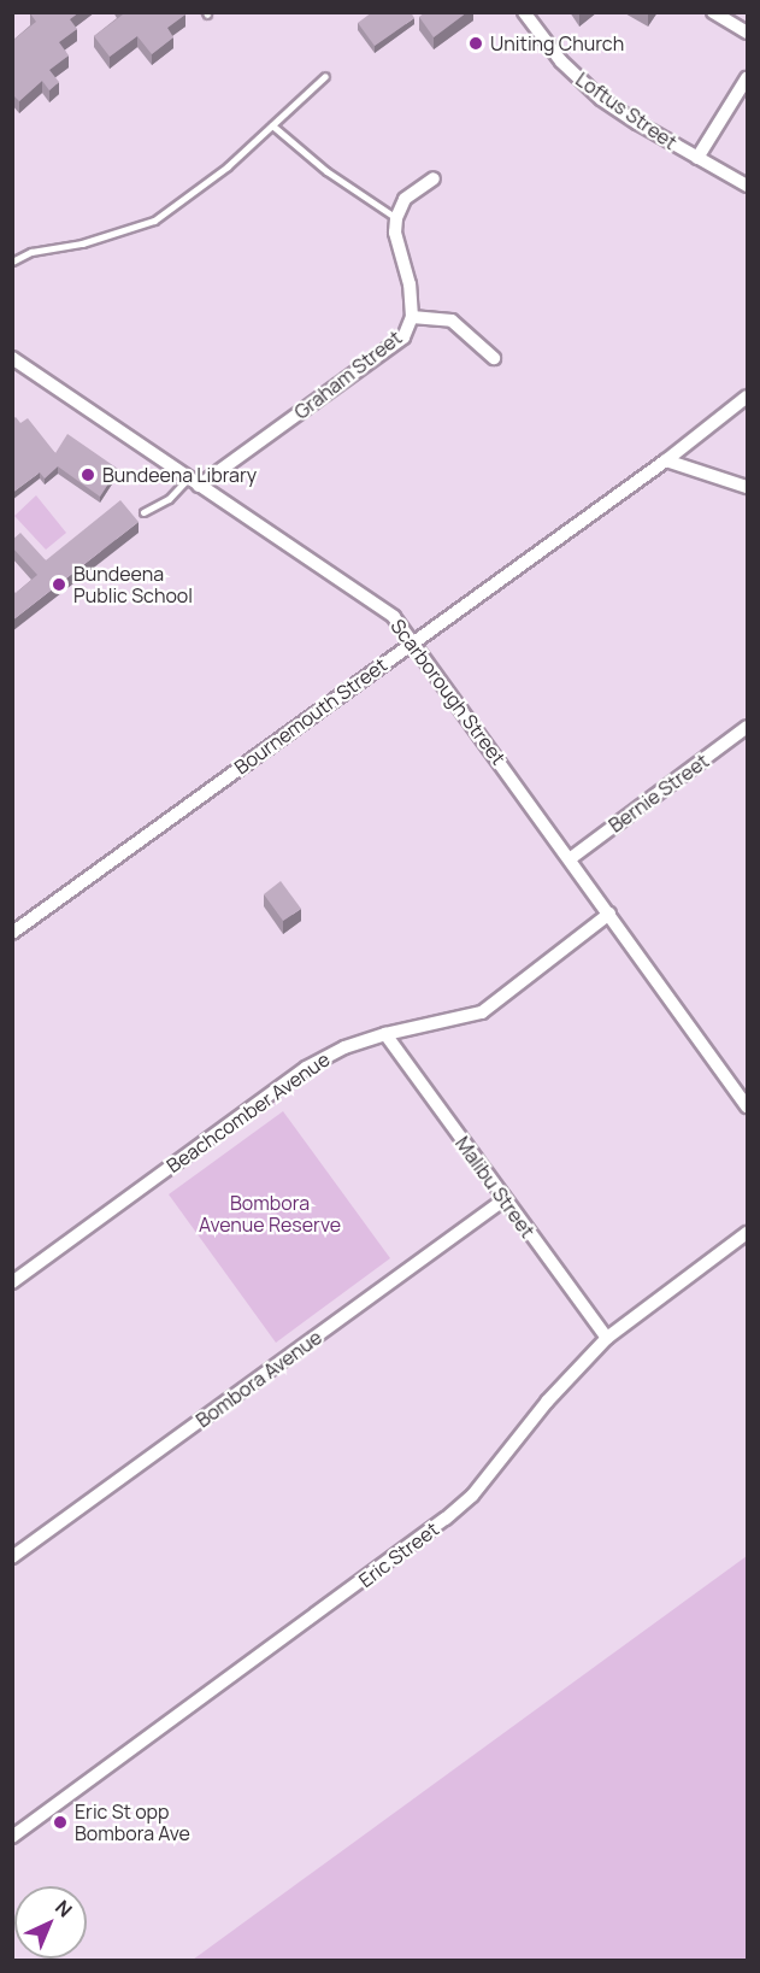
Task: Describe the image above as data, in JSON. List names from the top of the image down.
{
  "streets": {
    "street": [
      "Loftus Street",
      "Graham Street",
      "Scarborough Street",
      "Bournemouth Street",
      "Bernie Street",
      "Beachcomber Avenue",
      "Malibu Street",
      "Bombora Avenue",
      "Eric Street"
    ]
  },
  "crossings": [
    ["Graham Street", "Scarborough Street"],
    ["Scarborough Street", "Bournemouth Street"],
    ["Scarborough Street", "Bernie Street"],
    ["Scarborough Street", "Beachcomber Avenue"],
    ["Beachcomber Avenue", "Malibu Street"],
    ["Malibu Street", "Bombora Avenue"],
    ["Malibu Street", "Eric Street"]
  ],
  "parks": ["Bombora Avenue Reserve"],
  "places": [
    "Uniting Church",
    "Bundeena Library",
    "Bundeena Public School",
    "Eric St opp Bombora Ave"
  ],
  "north": "top right"
}
